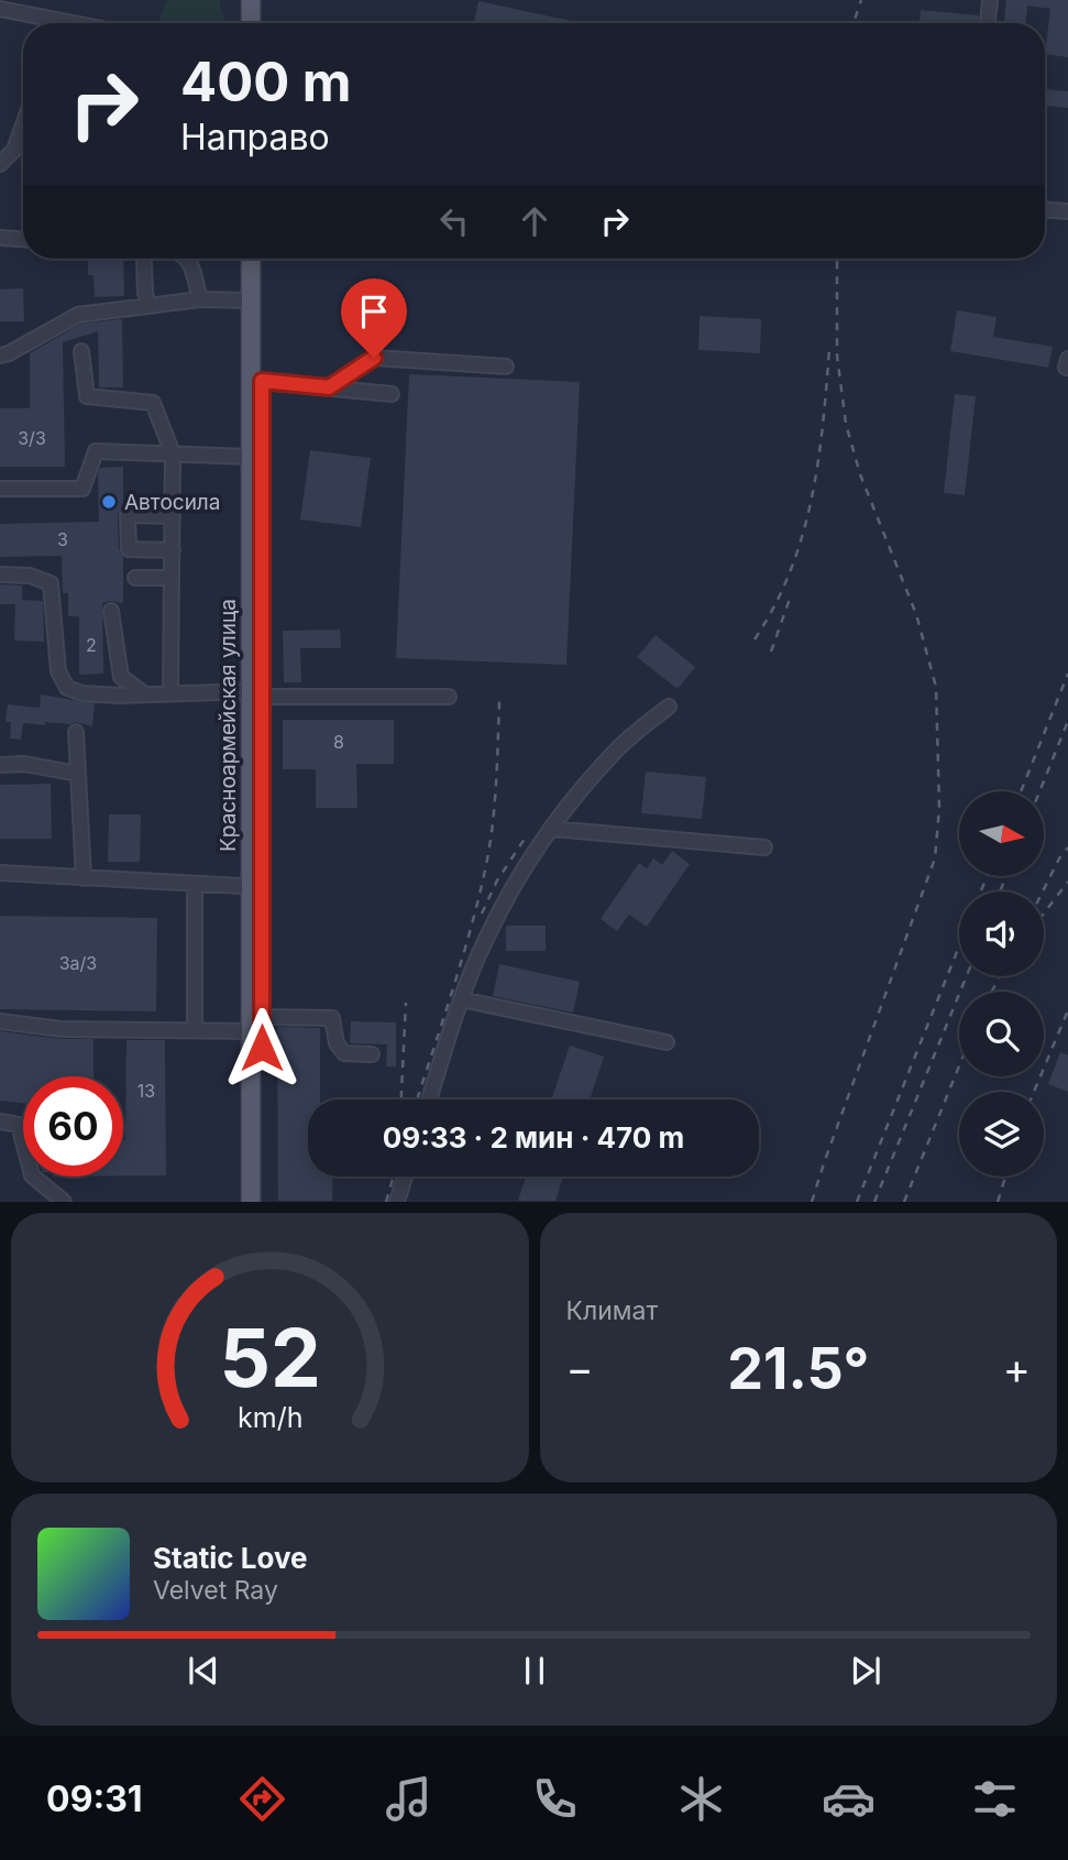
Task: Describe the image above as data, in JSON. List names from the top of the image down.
{
  "streets": {
    "main road": ["Красноармейская улица"]
  },
  "places": ["Автосила"],
  "house_numbers": [
    "3/3",
    "3",
    "2",
    "8",
    "3а/3",
    "13"
  ],
  "north": "right",
  "page": {
    "turn": ["400 m", "Направо"],
    "limit": "60",
    "trip": "09:33 · 2 мин · 470 m",
    "tile": "Климат",
    "heat": ["−", "21.5°", "+"],
    "song": ["Static Love", "Velvet Ray"],
    "tabs": "09:31",
    "gauge": ["52", "km/h"]
  }
}
